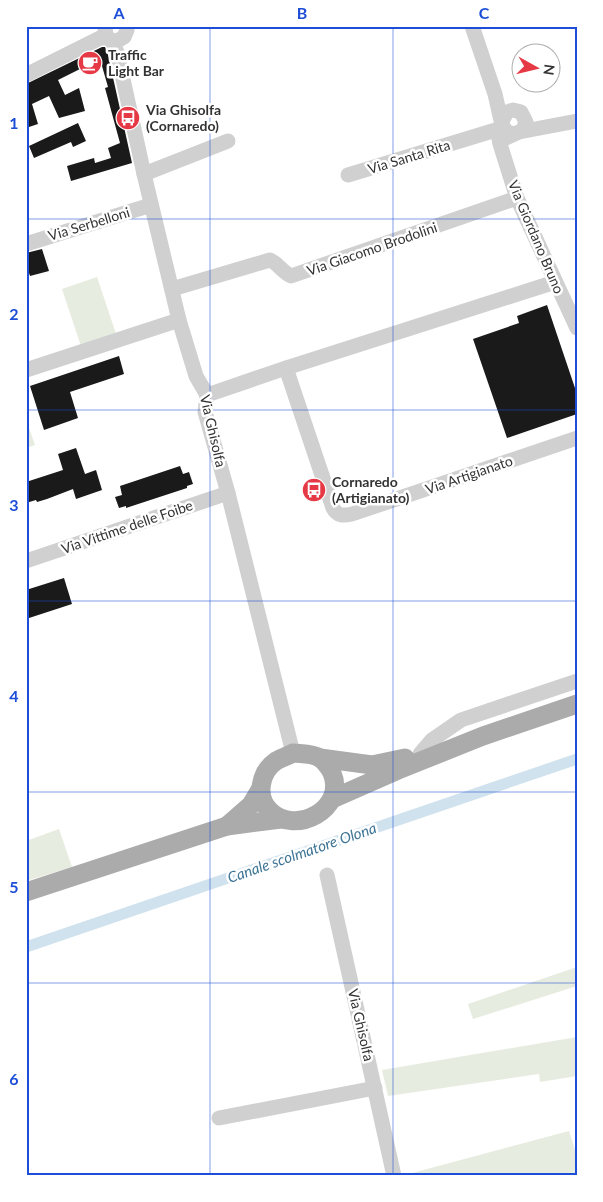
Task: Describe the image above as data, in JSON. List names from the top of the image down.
{
  "streets": {
    "street": [
      "Via Santa Rita",
      "Via Serbelloni",
      "Via Giordano Bruno",
      "Via Giacomo Brodolini",
      "Via Ghisolfa",
      "Via Artigianato",
      "Via Vittime delle Foibe"
    ]
  },
  "crossings": [
    ["Via Santa Rita", "Via Giordano Bruno"],
    ["Via Serbelloni", "Via Ghisolfa"],
    ["Via Giordano Bruno", "Via Giacomo Brodolini"],
    ["Via Giacomo Brodolini", "Via Ghisolfa"],
    ["Via Ghisolfa", "Via Vittime delle Foibe"]
  ],
  "water": ["Canale scolmatore Olona"],
  "places": {
    "cafe": ["Traffic Light Bar"],
    "bus stop": ["Via Ghisolfa (Cornaredo)", "Cornaredo (Artigianato)"]
  },
  "north": "right",
  "grid": {
    "columns": ["A", "B", "C"],
    "rows": [
      "1",
      "2",
      "3",
      "4",
      "5",
      "6"
    ]
  }
}
